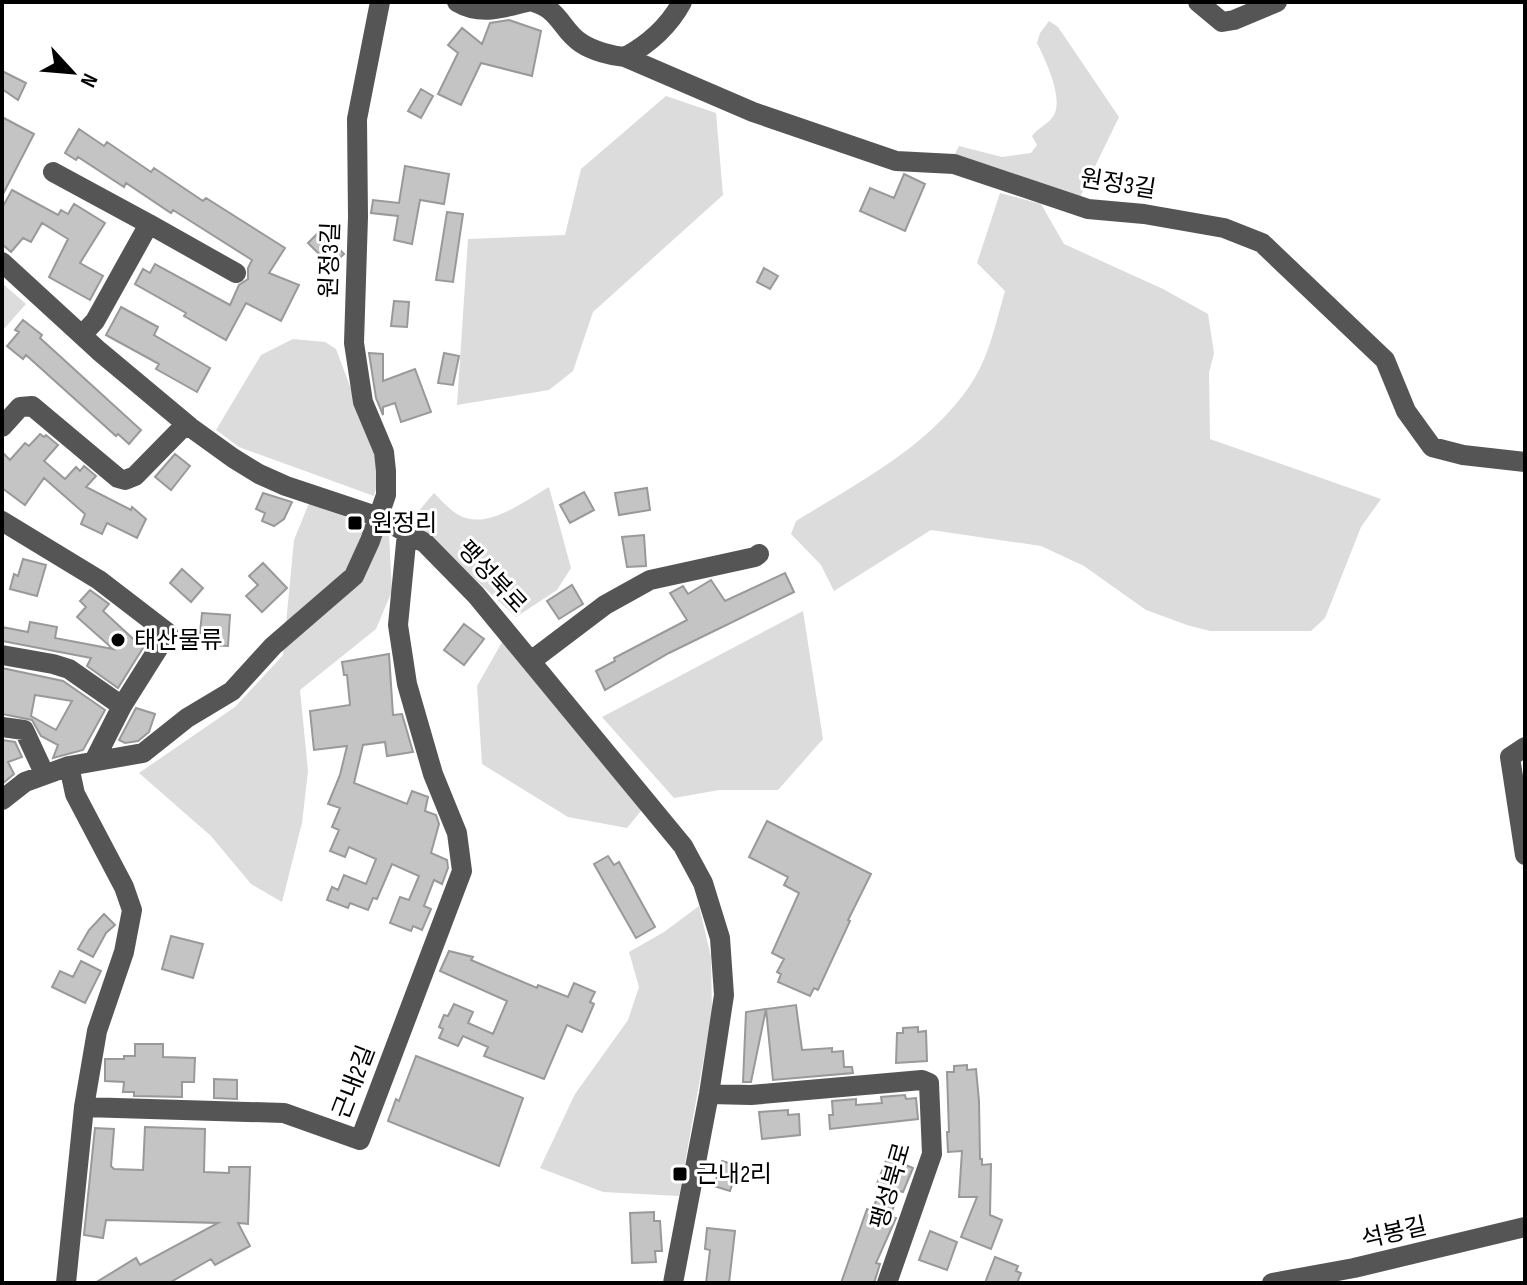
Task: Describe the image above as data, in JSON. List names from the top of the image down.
{
  "streets": {
    "street": [
      "원정3길",
      "팽성북로",
      "근내2길",
      "석봉길"
    ]
  },
  "crossings": [
    ["원정3길", "팽성북로"],
    ["팽성북로", "근내2길"]
  ],
  "places": {
    "transit": ["원정리", "근내2리"],
    "other": ["태산물류"]
  },
  "north": "bottom right"
}
